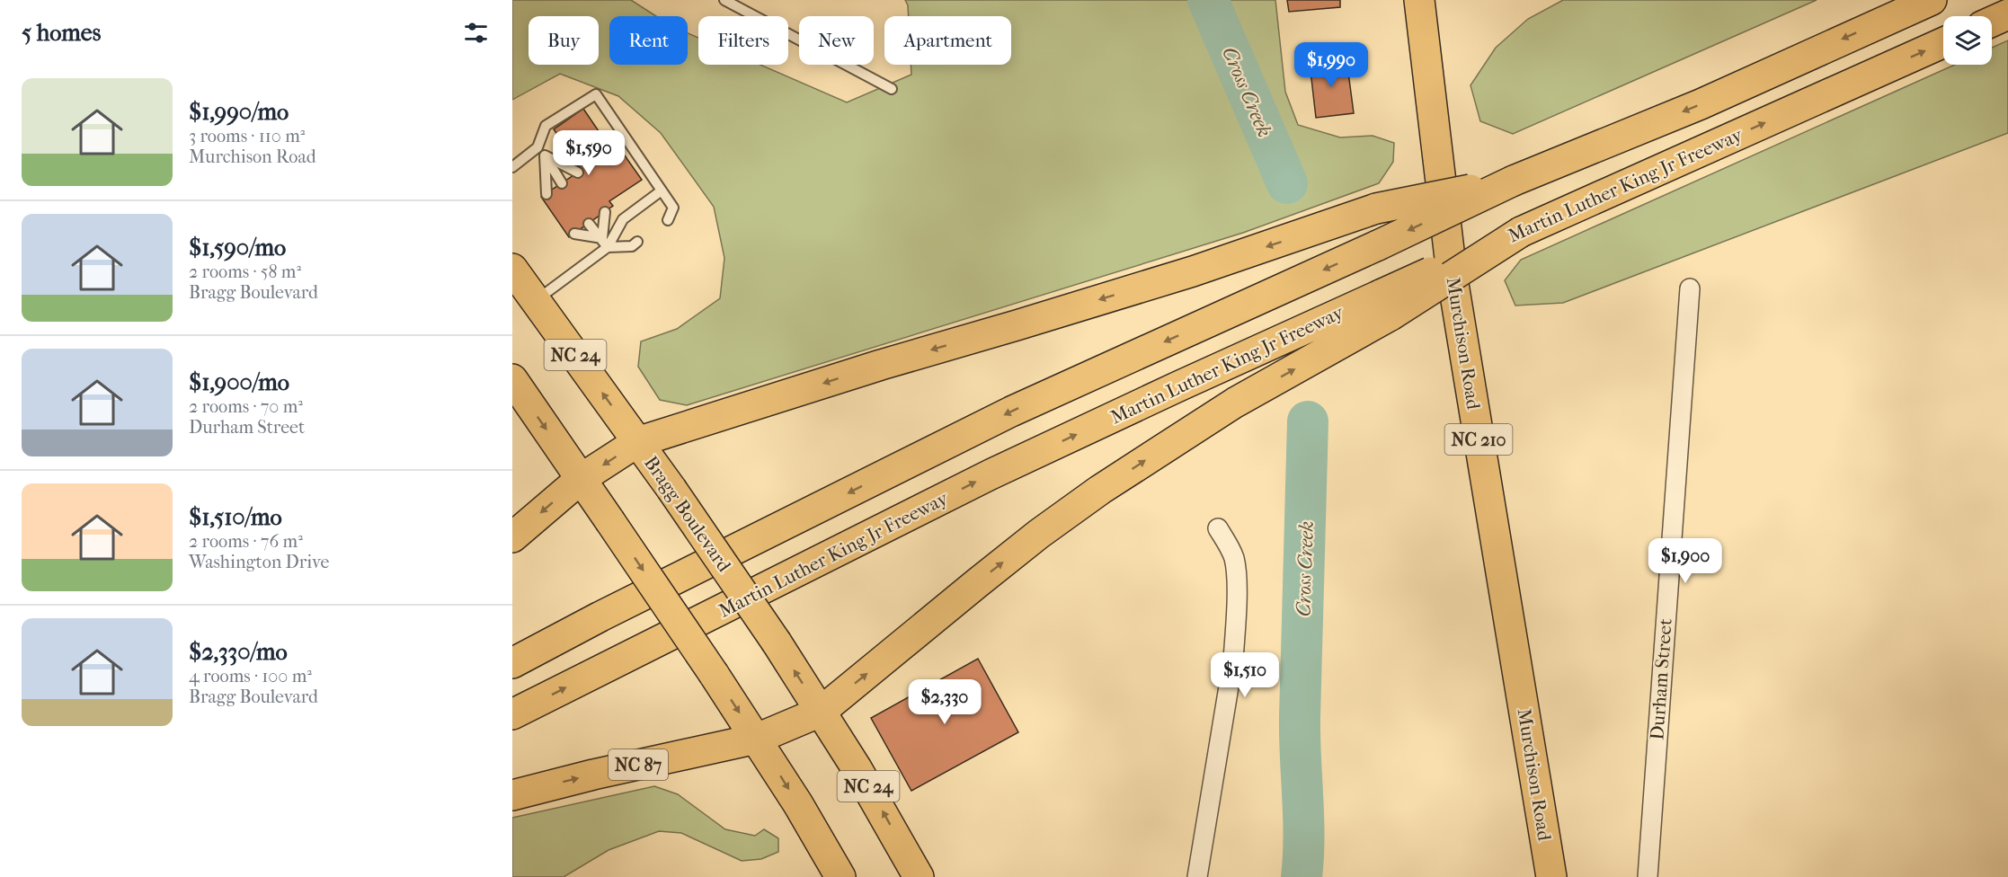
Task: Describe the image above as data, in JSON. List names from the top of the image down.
{
  "streets": {
    "main road": [
      "Martin Luther King Jr Freeway",
      "Murchison Road",
      "NC 24",
      "NC 210",
      "Bragg Boulevard",
      "NC 87"
    ],
    "street": ["Durham Street"]
  },
  "crossings": [
    ["Bragg Boulevard", "NC 87"]
  ],
  "water": ["Cross Creek"],
  "page": {
    "heading": "5 homes",
    "chip": [
      "Buy",
      "Rent",
      "Filters",
      "New",
      "Apartment"
    ],
    "price": [
      "$1,990",
      "$1,590",
      "$1,900",
      "$1,510",
      "$2,330"
    ],
    "list": [
      {
        "name": "$1,990/mo",
        "note": "3 rooms · 110 m² · Murchison Road"
      },
      {
        "name": "$1,590/mo",
        "note": "2 rooms · 58 m² · Bragg Boulevard"
      },
      {
        "name": "$1,900/mo",
        "note": "2 rooms · 70 m² · Durham Street"
      },
      {
        "name": "$1,510/mo",
        "note": "2 rooms · 76 m² · Washington Drive"
      },
      {
        "name": "$2,330/mo",
        "note": "4 rooms · 100 m² · Bragg Boulevard"
      }
    ]
  }
}
